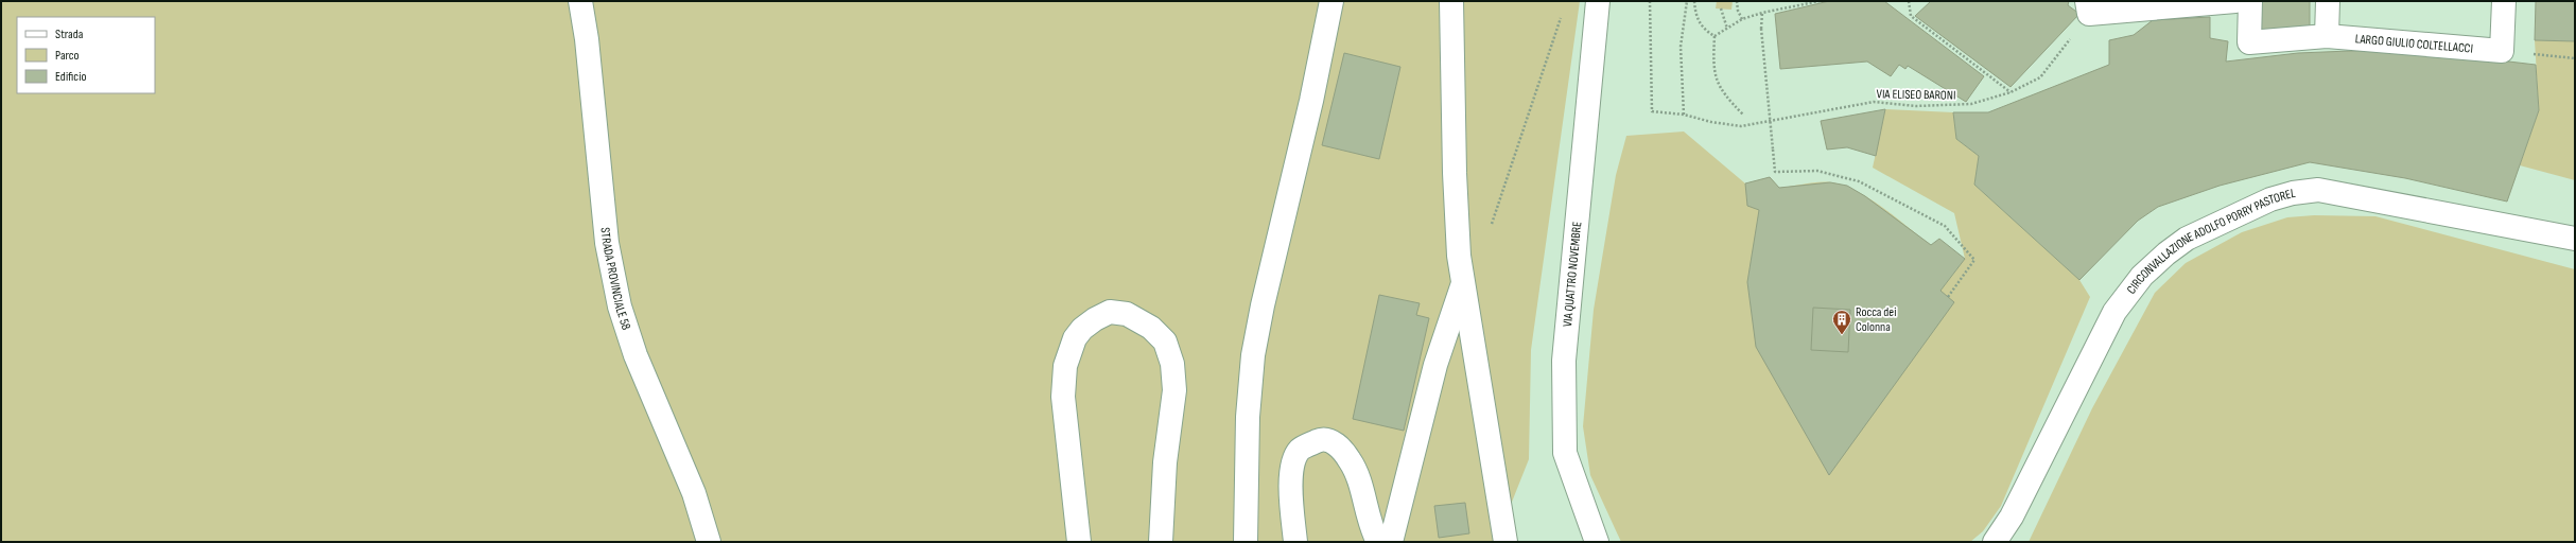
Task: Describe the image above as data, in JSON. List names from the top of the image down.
{
  "streets": {
    "street": [
      "LARGO GIULIO COLTELLACCI",
      "CIRCONVALLAZIONE ADOLFO PORRY PASTOREL",
      "VIA QUATTRO NOVEMBRE",
      "STRADA PROVINCIALE 58"
    ],
    "path": ["VIA ELISEO BARONI"]
  },
  "places": {
    "building": ["Rocca dei Colonna"]
  },
  "legend": ["Strada", "Parco", "Edificio"]
}
